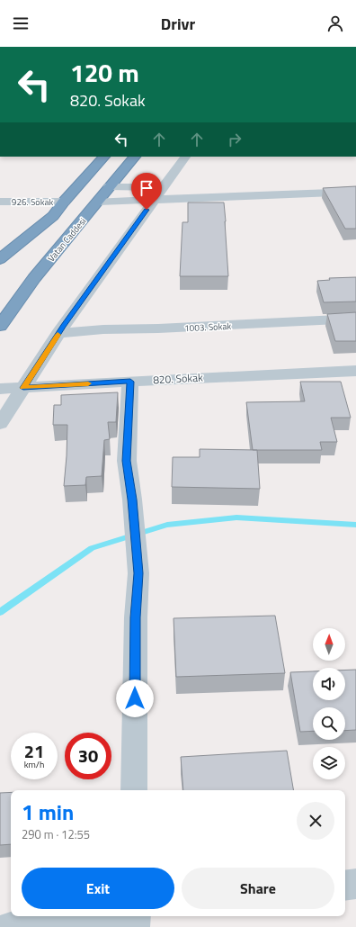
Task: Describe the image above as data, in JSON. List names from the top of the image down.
{
  "streets": {
    "highway": ["Vatan Caddesi"],
    "street": ["926. Sokak", "1003. Sokak", "820. Sokak"]
  },
  "north": "top",
  "page": {
    "header": "Drivr",
    "turn": ["120 m", "820. Sokak"],
    "speed": "21 km/h",
    "limit": "30",
    "heading": ["1 min", "290 m · 12:55"],
    "buttons": ["Exit", "Share"]
  }
}
